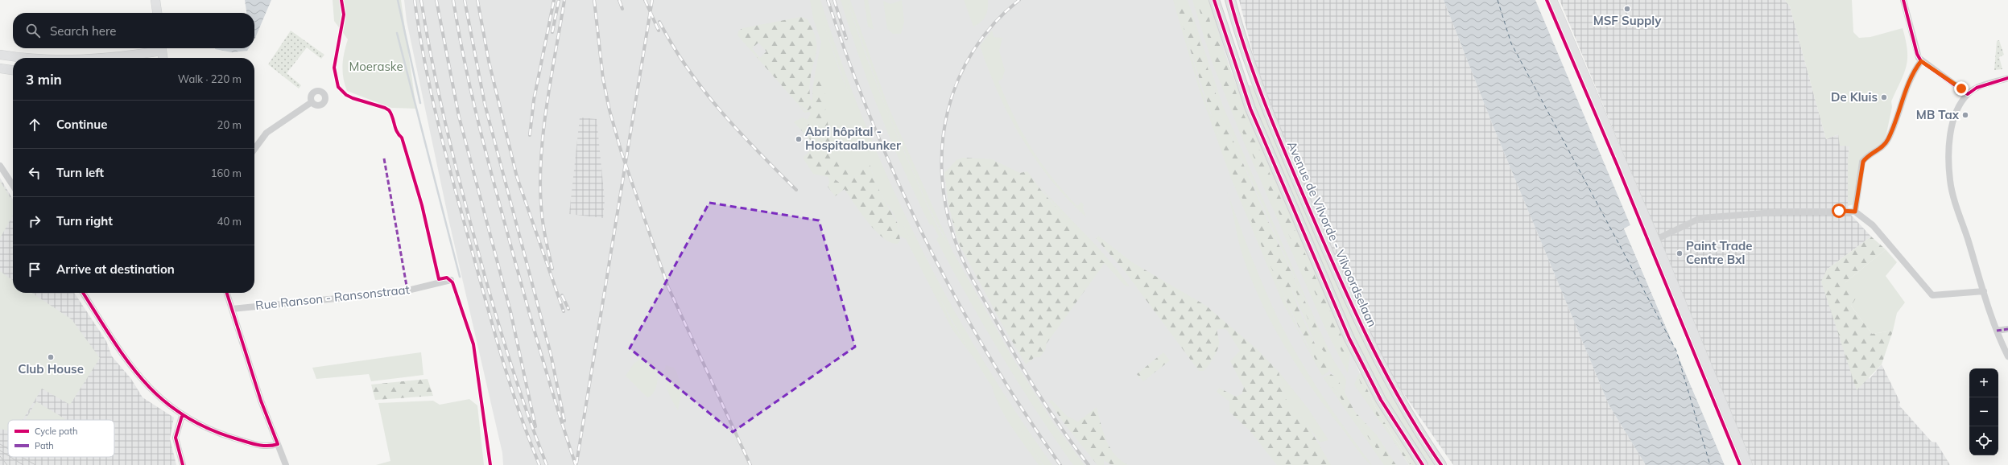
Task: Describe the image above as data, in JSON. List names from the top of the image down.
{
  "streets": {
    "main road": ["Avenue de Vilvorde - Vilvoordselaan"],
    "street": ["Rue Ranson - Ransonstraat"]
  },
  "parks": ["Moeraske"],
  "places": [
    "MSF Supply",
    "De Kluis",
    "MB Tax",
    "Abri hôpital - Hospitaalbunker",
    "Paint Trade Centre Bxl",
    "Club House"
  ],
  "legend": ["Cycle path", "Path"],
  "page": {
    "search": "Search here",
    "heading": ["3 min", "Walk · 220 m"],
    "list": [
      ["Continue", "20 m"],
      ["Turn left", "160 m"],
      ["Turn right", "40 m"],
      "Arrive at destination"
    ],
    "map_buttons": ["+", "−"]
  }
}
